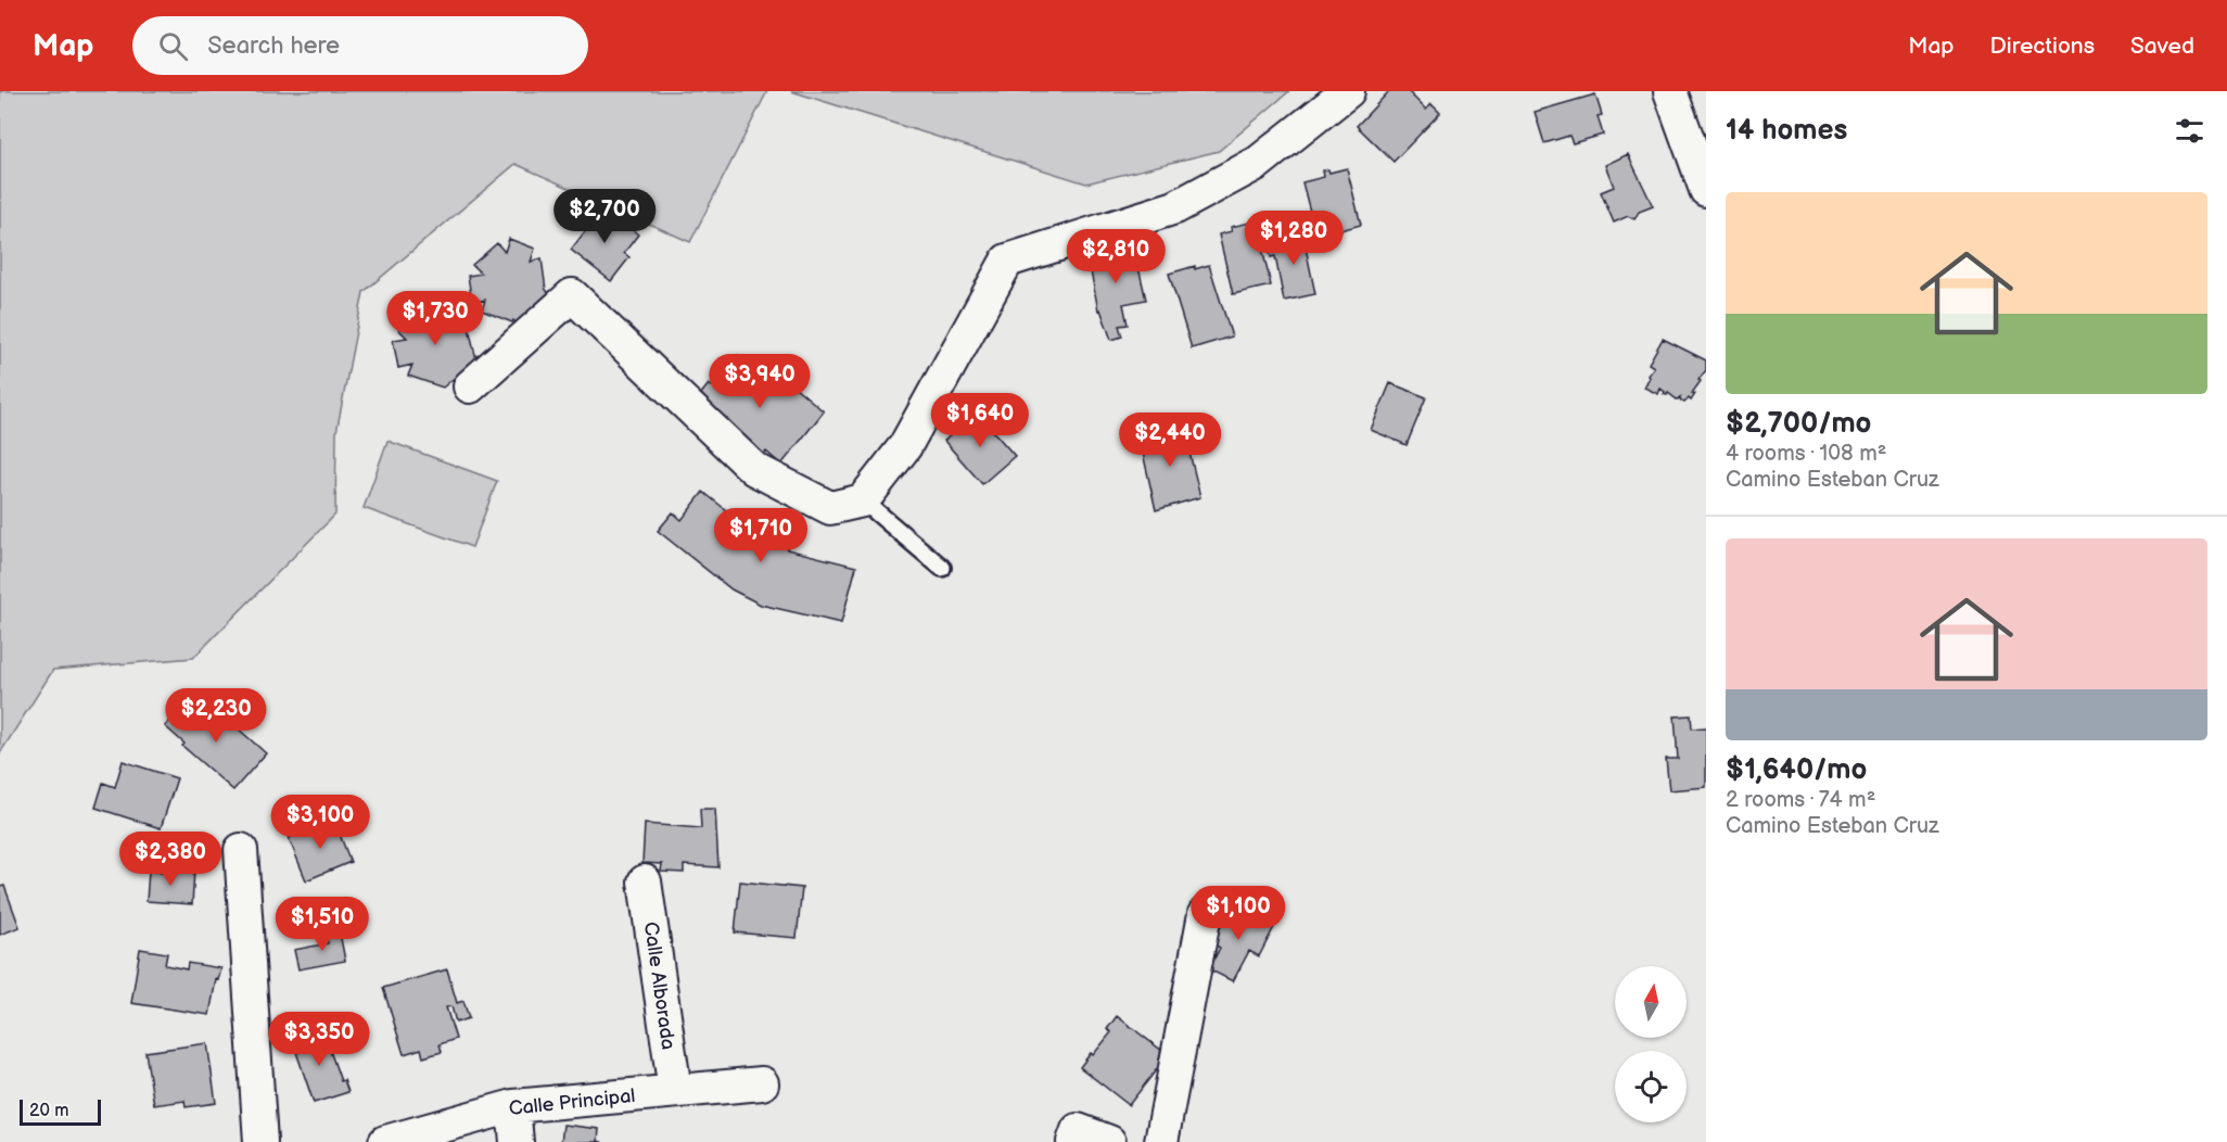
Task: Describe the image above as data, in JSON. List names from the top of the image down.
{
  "streets": {
    "street": ["Calle Alborada", "Calle Principal"]
  },
  "crossings": [
    ["Calle Alborada", "Calle Principal"]
  ],
  "scale_bar": "20 m",
  "north": "top",
  "page": {
    "header": "Map",
    "search": "Search here",
    "nav": ["Map", "Directions", "Saved"],
    "heading": "14 homes",
    "list": [
      {
        "name": "$2,700/mo",
        "note": "4 rooms · 108 m² · Camino Esteban Cruz"
      },
      {
        "name": "$1,640/mo",
        "note": "2 rooms · 74 m² · Camino Esteban Cruz"
      }
    ],
    "price": [
      "$2,700",
      "$1,280",
      "$2,810",
      "$1,730",
      "$3,940",
      "$1,640",
      "$2,440",
      "$1,710",
      "$2,230",
      "$3,100",
      "$2,380",
      "$1,100",
      "$1,510",
      "$3,350"
    ],
    "scale": "20 m"
  }
}
